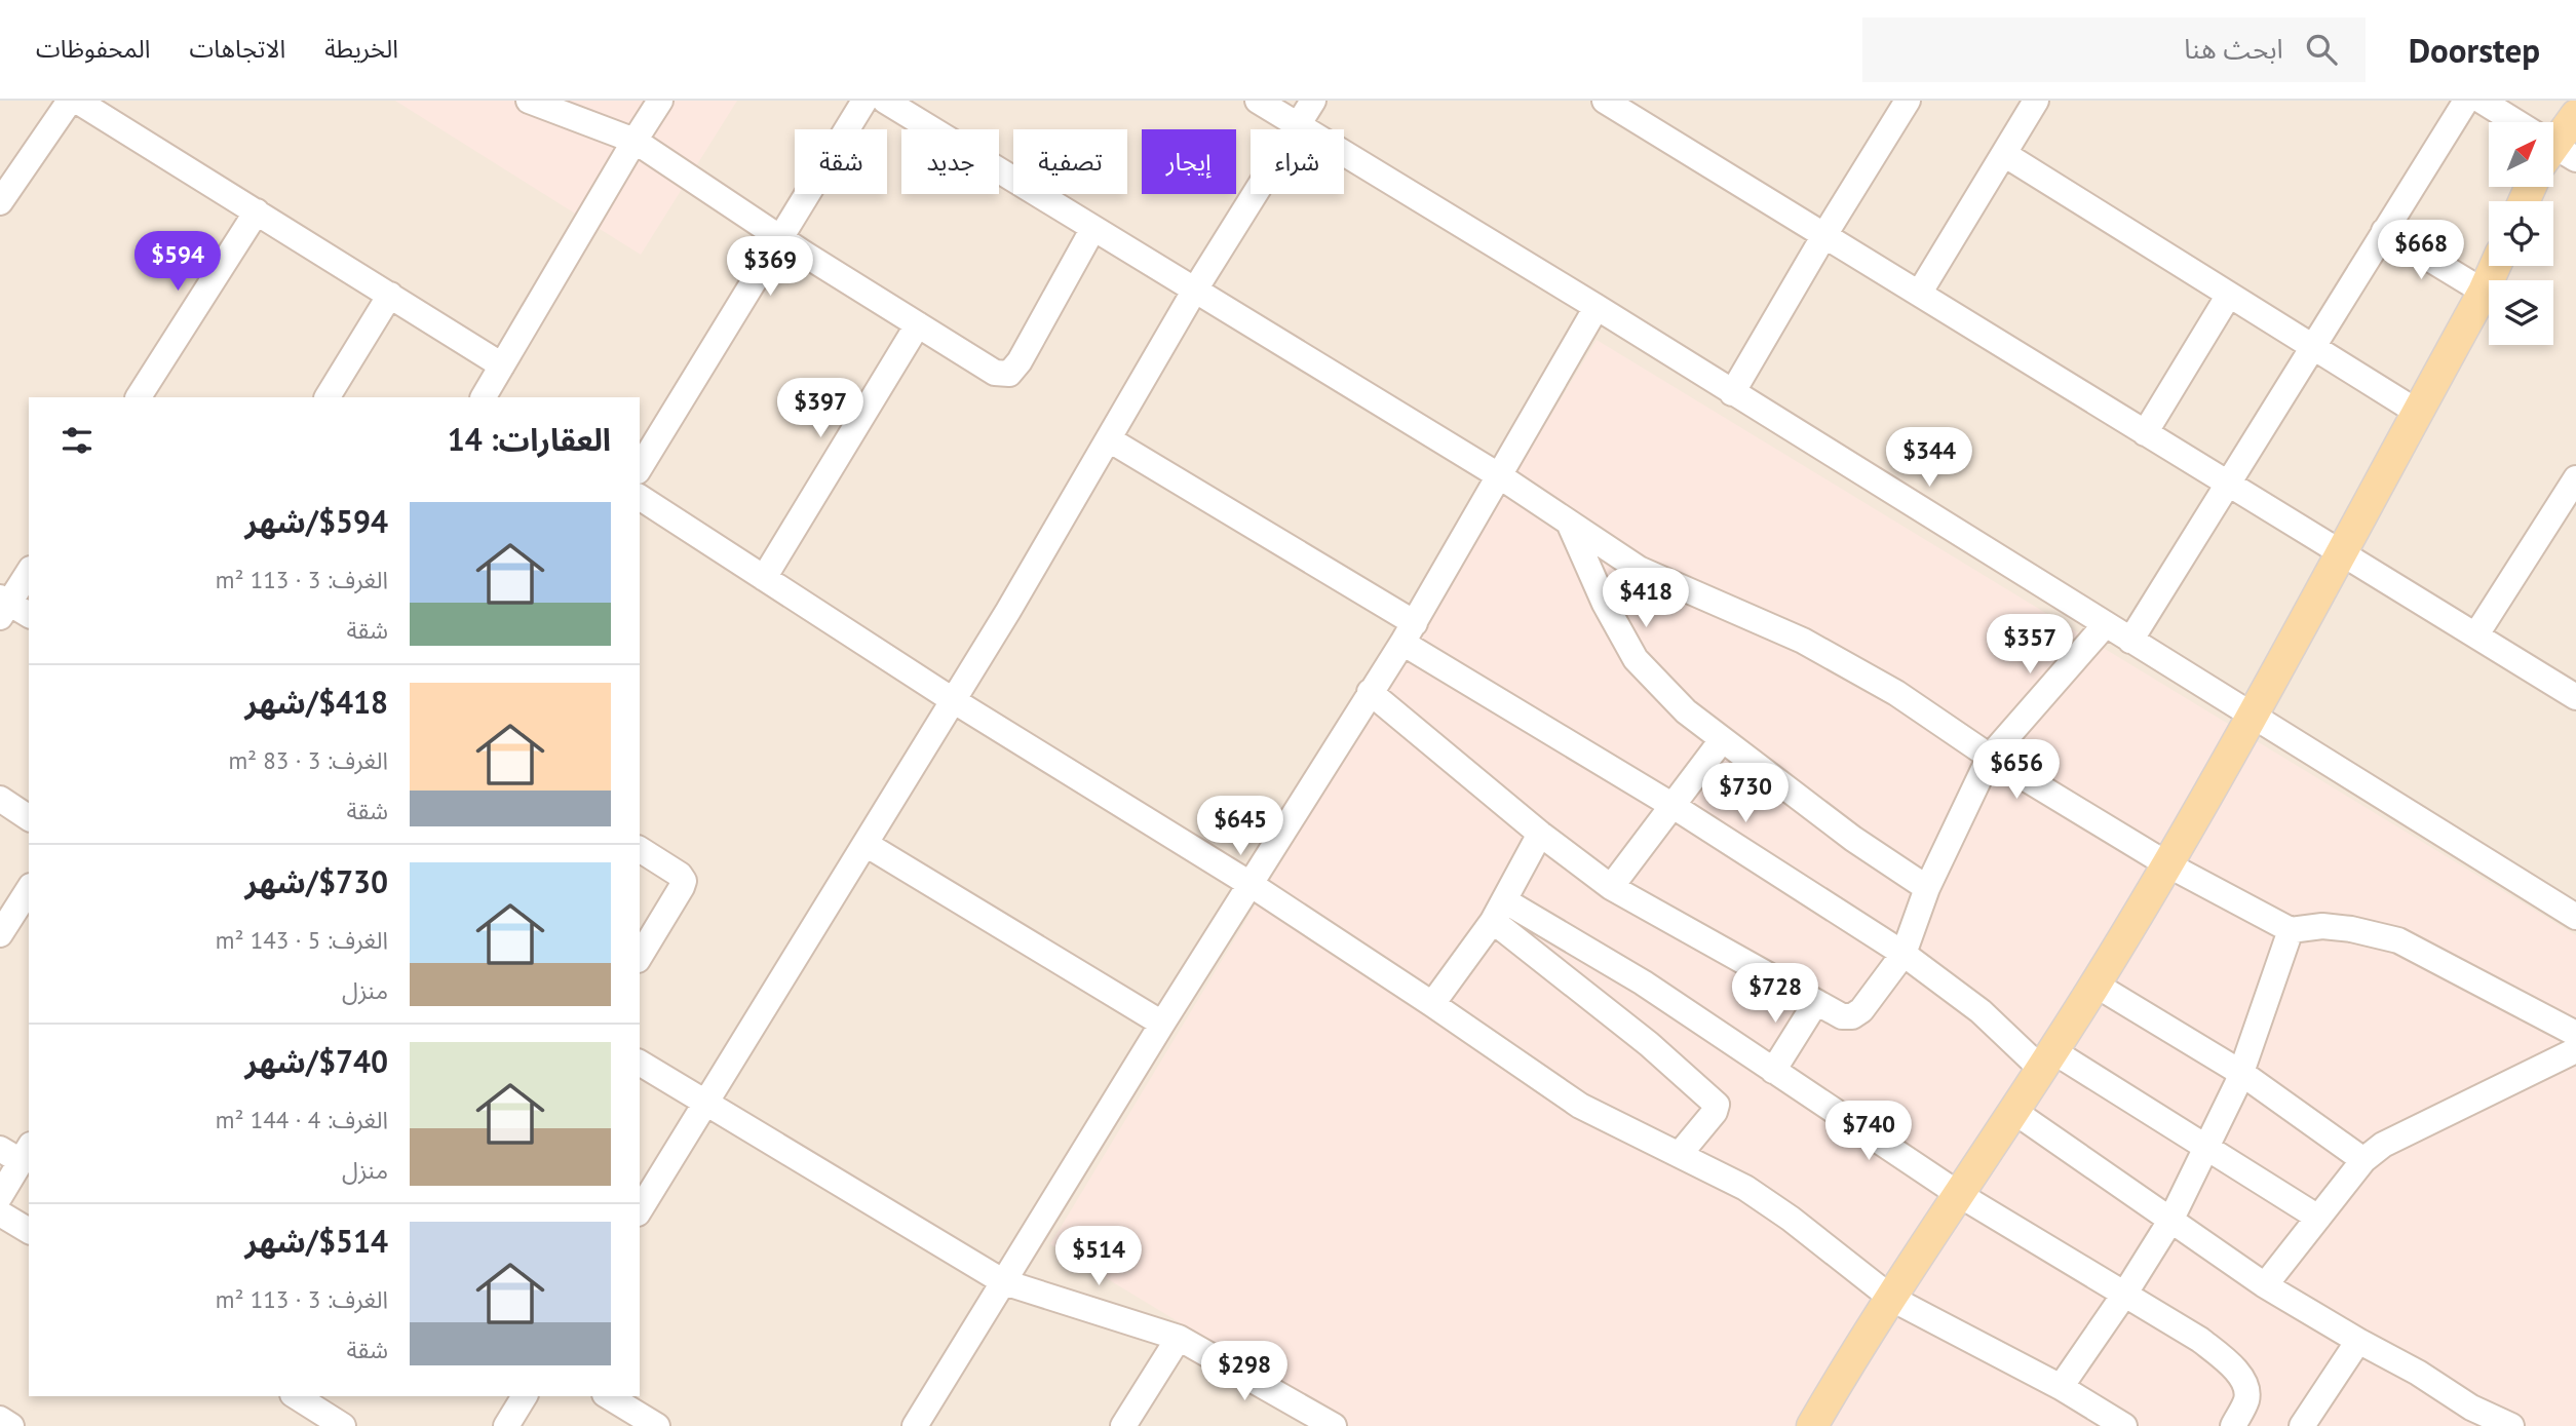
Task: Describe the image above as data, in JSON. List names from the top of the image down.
{
  "north": "top right",
  "page": {
    "header": "Doorstep",
    "search": "ابحث هنا",
    "nav": ["الخريطة", "الاتجاهات", "المحفوظات"],
    "chip": [
      "شراء",
      "إيجار",
      "تصفية",
      "جديد",
      "شقة"
    ],
    "price": [
      "$668",
      "$594",
      "$369",
      "$397",
      "$344",
      "$418",
      "$357",
      "$656",
      "$730",
      "$645",
      "$728",
      "$740",
      "$514",
      "$298"
    ],
    "heading": "العقارات: 14",
    "list": [
      {
        "name": "$594/شهر",
        "note": "الغرف: 3 · 113 m² · شقة"
      },
      {
        "name": "$418/شهر",
        "note": "الغرف: 3 · 83 m² · شقة"
      },
      {
        "name": "$730/شهر",
        "note": "الغرف: 5 · 143 m² · منزل"
      },
      {
        "name": "$740/شهر",
        "note": "الغرف: 4 · 144 m² · منزل"
      },
      {
        "name": "$514/شهر",
        "note": "الغرف: 3 · 113 m² · شقة"
      }
    ]
  }
}
